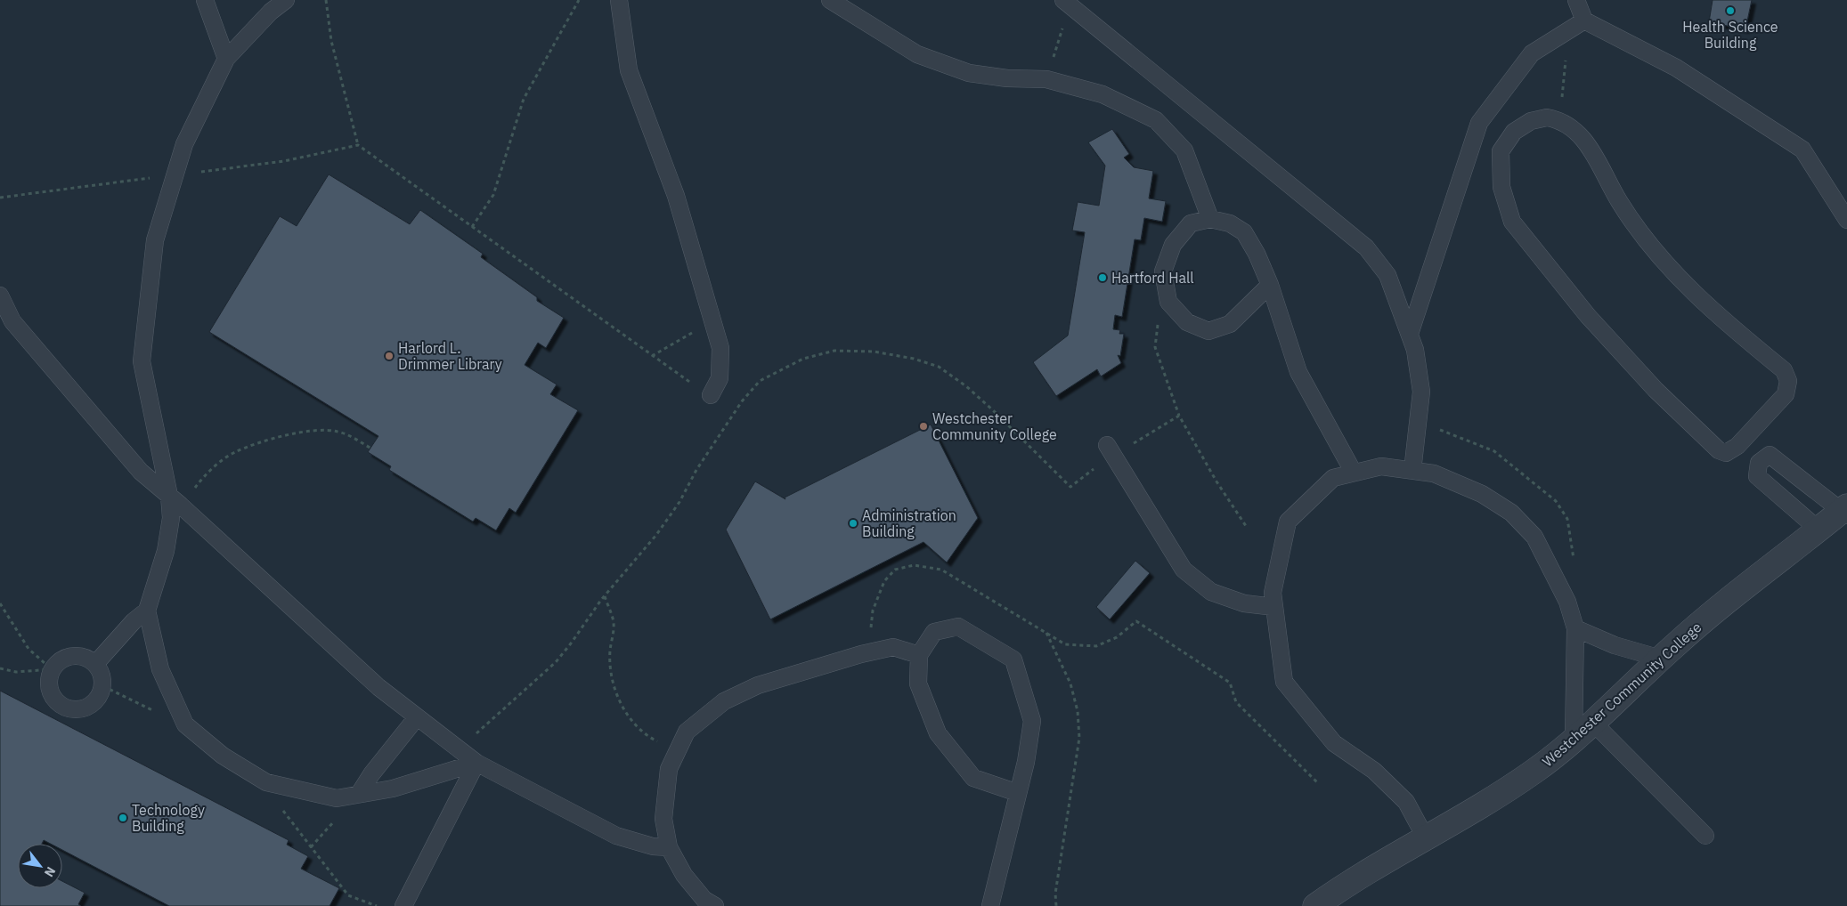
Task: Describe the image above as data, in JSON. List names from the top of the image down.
{
  "streets": {
    "street": ["Westchester Community College"]
  },
  "places": [
    "Health Science Building",
    "Hartford Hall",
    "Harlord L. Drimmer Library",
    "Westchester Community College",
    "Administration Building",
    "Technology Building"
  ],
  "north": "bottom right"
}
